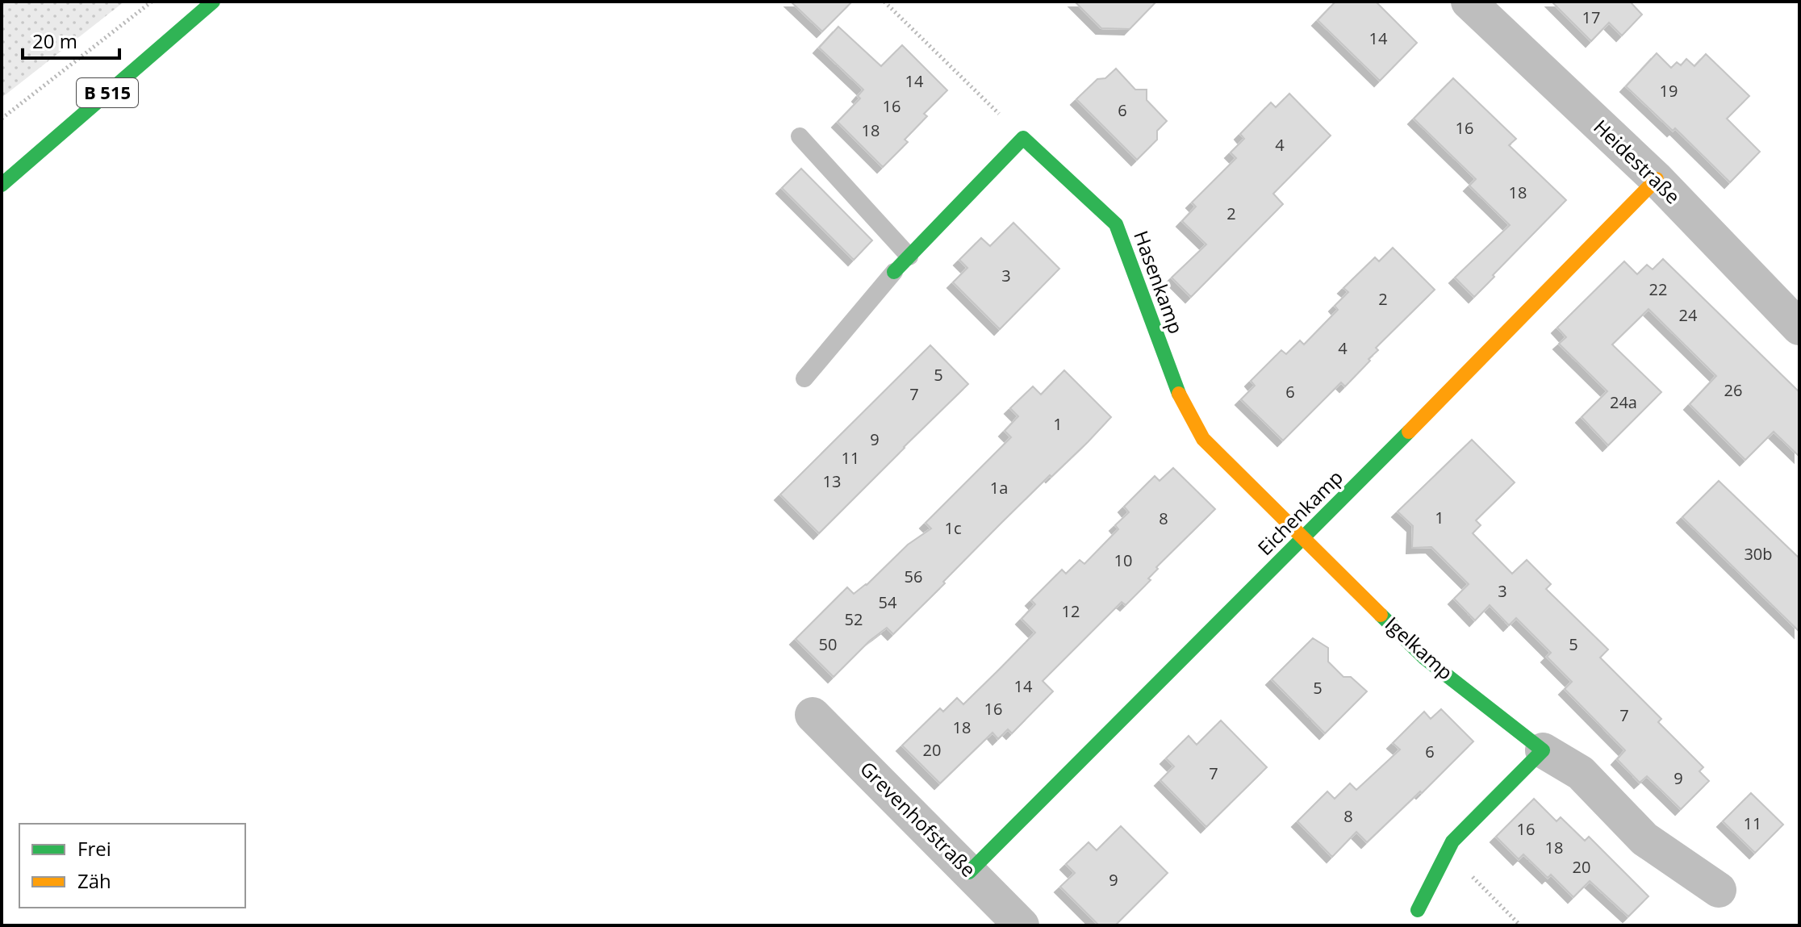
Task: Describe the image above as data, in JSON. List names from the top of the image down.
{
  "streets": {
    "street": [
      "B 515",
      "Heidestraße",
      "Hasenkamp",
      "Eichenkamp",
      "Igelkamp",
      "Grevenhofstraße"
    ]
  },
  "crossings": [
    ["Heidestraße", "Eichenkamp"],
    ["Hasenkamp", "Eichenkamp"],
    ["Hasenkamp", "Igelkamp"],
    ["Eichenkamp", "Igelkamp"],
    ["Eichenkamp", "Grevenhofstraße"]
  ],
  "house_numbers": [
    "17",
    "14",
    "14",
    "19",
    "16",
    "6",
    "16",
    "18",
    "4",
    "18",
    "2",
    "3",
    "22",
    "2",
    "24",
    "4",
    "5",
    "26",
    "6",
    "7",
    "24a",
    "1",
    "9",
    "11",
    "13",
    "1a",
    "1",
    "8",
    "1c",
    "30b",
    "10",
    "56",
    "3",
    "54",
    "12",
    "52",
    "50",
    "5",
    "14",
    "5",
    "16",
    "7",
    "18",
    "20",
    "6",
    "7",
    "9",
    "8",
    "11",
    "16",
    "18",
    "20",
    "9"
  ],
  "legend": ["Frei", "Zäh"],
  "scale_bar": "20 m"
}
